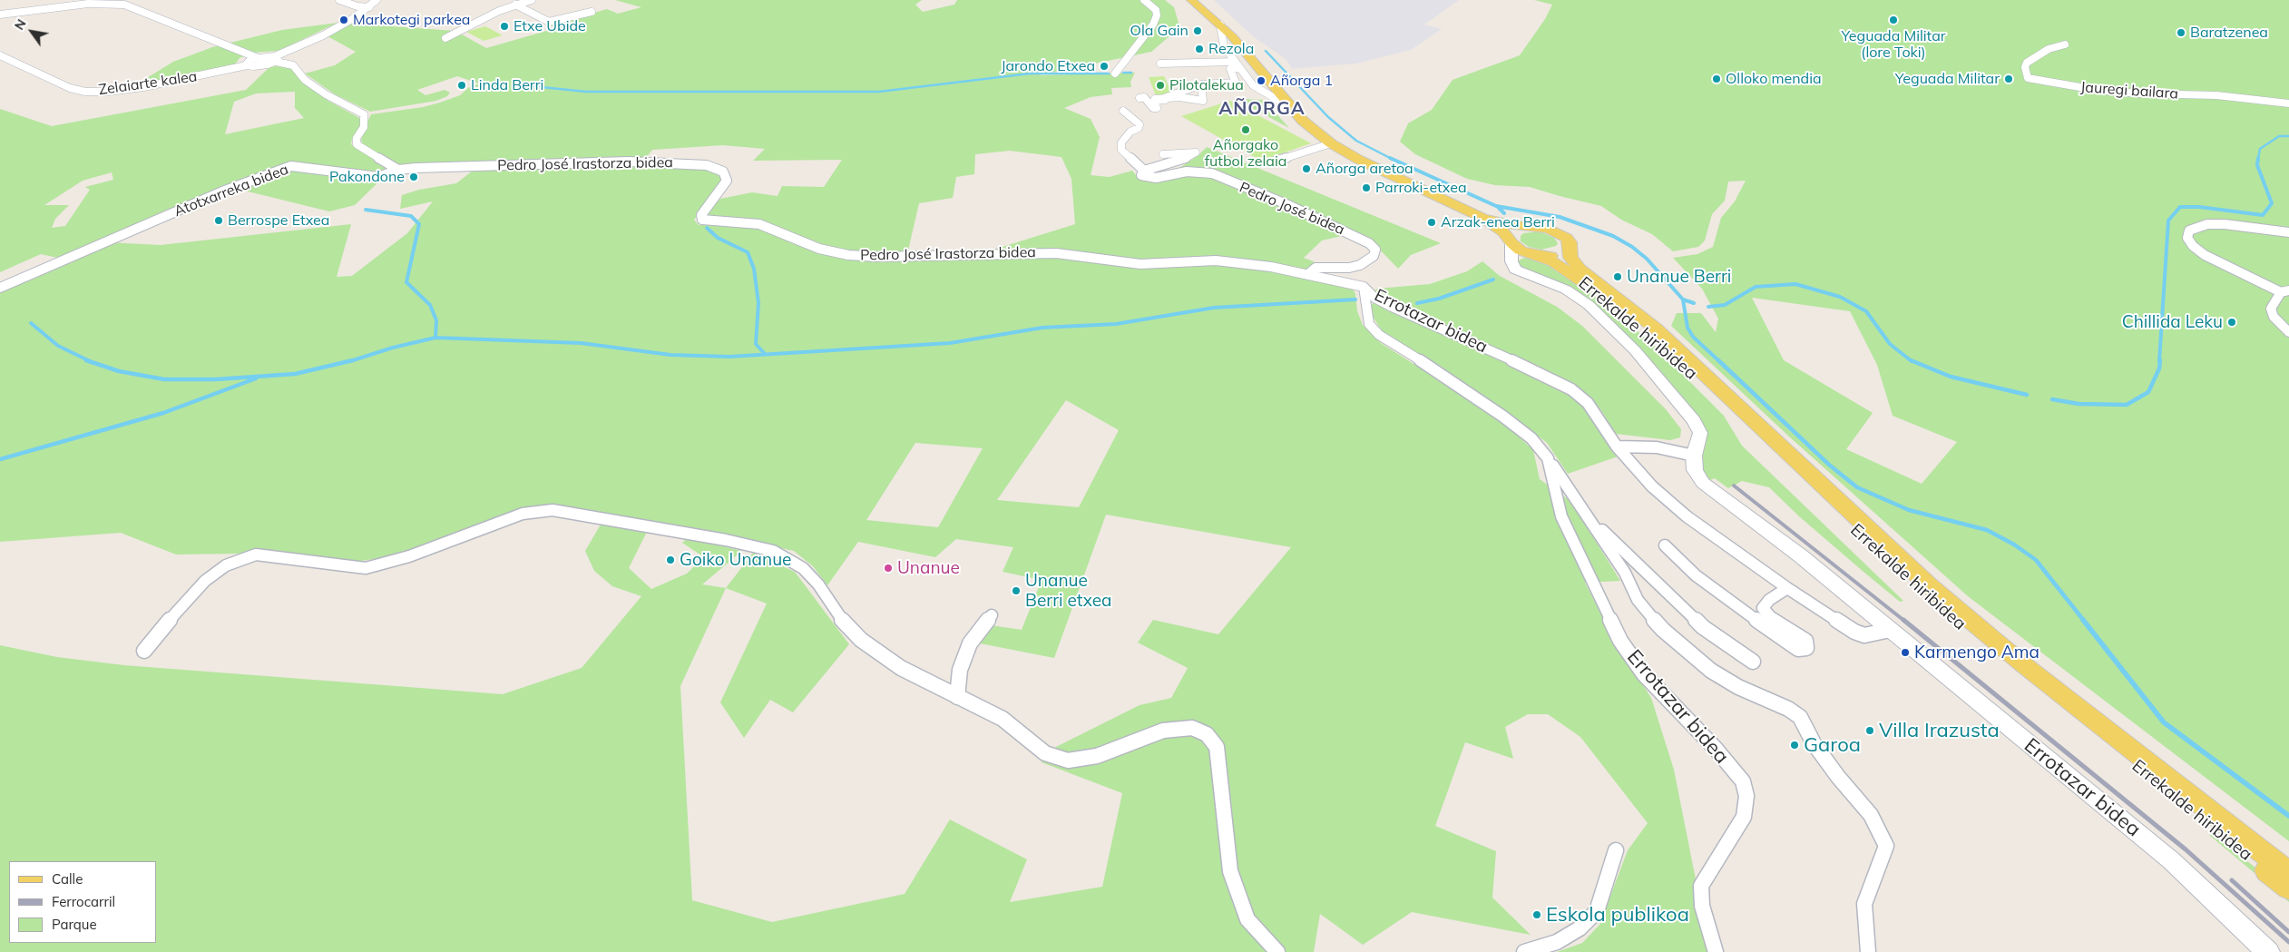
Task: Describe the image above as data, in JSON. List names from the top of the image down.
{
  "streets": {
    "main road": ["Errekalde hiribidea"],
    "street": [
      "Zelaiarte kalea",
      "Jauregi bailara",
      "Pedro José Irastorza bidea",
      "Atotxarreka bidea",
      "Pedro José bidea",
      "Errotazar bidea"
    ]
  },
  "crossings": [
    ["Pedro José Irastorza bidea", "Atotxarreka bidea"],
    ["Pedro José Irastorza bidea", "Pedro José bidea"],
    ["Pedro José Irastorza bidea", "Errotazar bidea"]
  ],
  "districts": ["AÑORGA"],
  "places": [
    "Markotegi parkea",
    "Yeguada Militar (lore Toki)",
    "Etxe Ubide",
    "Ola Gain",
    "Baratzenea",
    "Rezola",
    "Jarondo Etxea",
    "Olloko mendia",
    "Yeguada Militar",
    "Añorga 1",
    "Linda Berri",
    "Pilotalekua",
    "Añorgako futbol zelaia",
    "Añorga aretoa",
    "Pakondone",
    "Parroki-etxea",
    "Berrospe Etxea",
    "Arzak-enea Berri",
    "Unanue Berri",
    "Chillida Leku",
    "Goiko Unanue",
    "Unanue",
    "Unanue Berri etxea",
    "Karmengo Ama",
    "Villa Irazusta",
    "Garoa",
    "Eskola publikoa"
  ],
  "legend": ["Calle", "Ferrocarril", "Parque"],
  "north": "top left"
}
